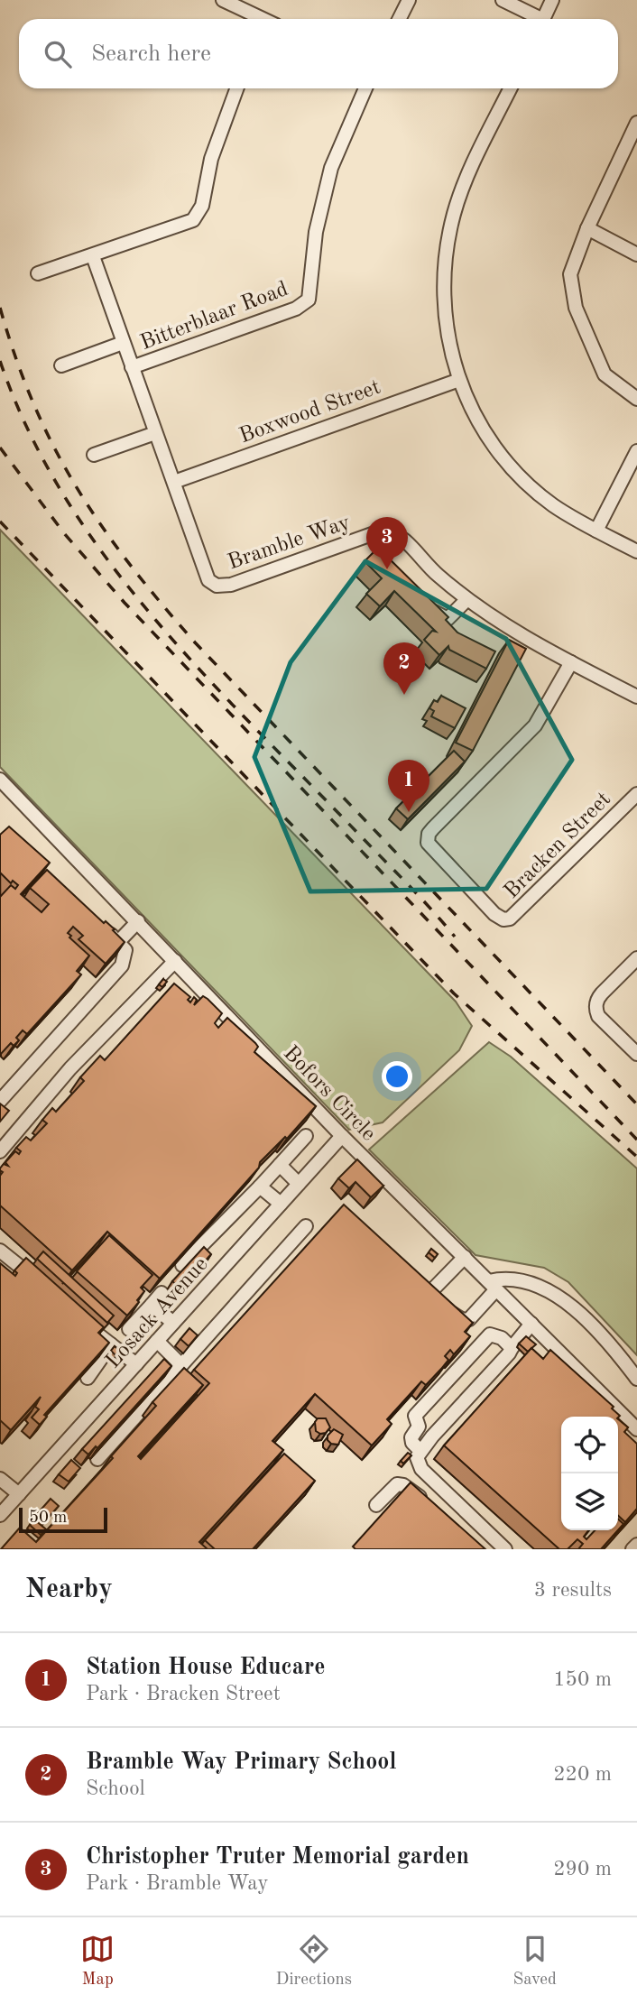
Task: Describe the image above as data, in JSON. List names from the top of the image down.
{
  "streets": {
    "street": [
      "Bitterblaar Road",
      "Boxwood Street",
      "Bramble Way",
      "Bracken Street",
      "Bofors Circle",
      "Losack Avenue"
    ]
  },
  "crossings": [
    ["Bitterblaar Road", "Bramble Way"],
    ["Boxwood Street", "Bramble Way"],
    ["Bramble Way", "Bracken Street"],
    ["Bofors Circle", "Losack Avenue"]
  ],
  "scale_bar": "50 m",
  "page": {
    "search": "Search here",
    "pins": ["3", "2", "1"],
    "scale": "50 m",
    "heading": ["Nearby", "3 results"],
    "list": [
      {
        "mark": "1",
        "name": "Station House Educare",
        "note": "Park · Bracken Street",
        "value": "150 m"
      },
      {
        "mark": "2",
        "name": "Bramble Way Primary School",
        "note": "School",
        "value": "220 m"
      },
      {
        "mark": "3",
        "name": "Christopher Truter Memorial garden",
        "note": "Park · Bramble Way",
        "value": "290 m"
      }
    ],
    "nav": ["Map", "Directions", "Saved"]
  }
}
